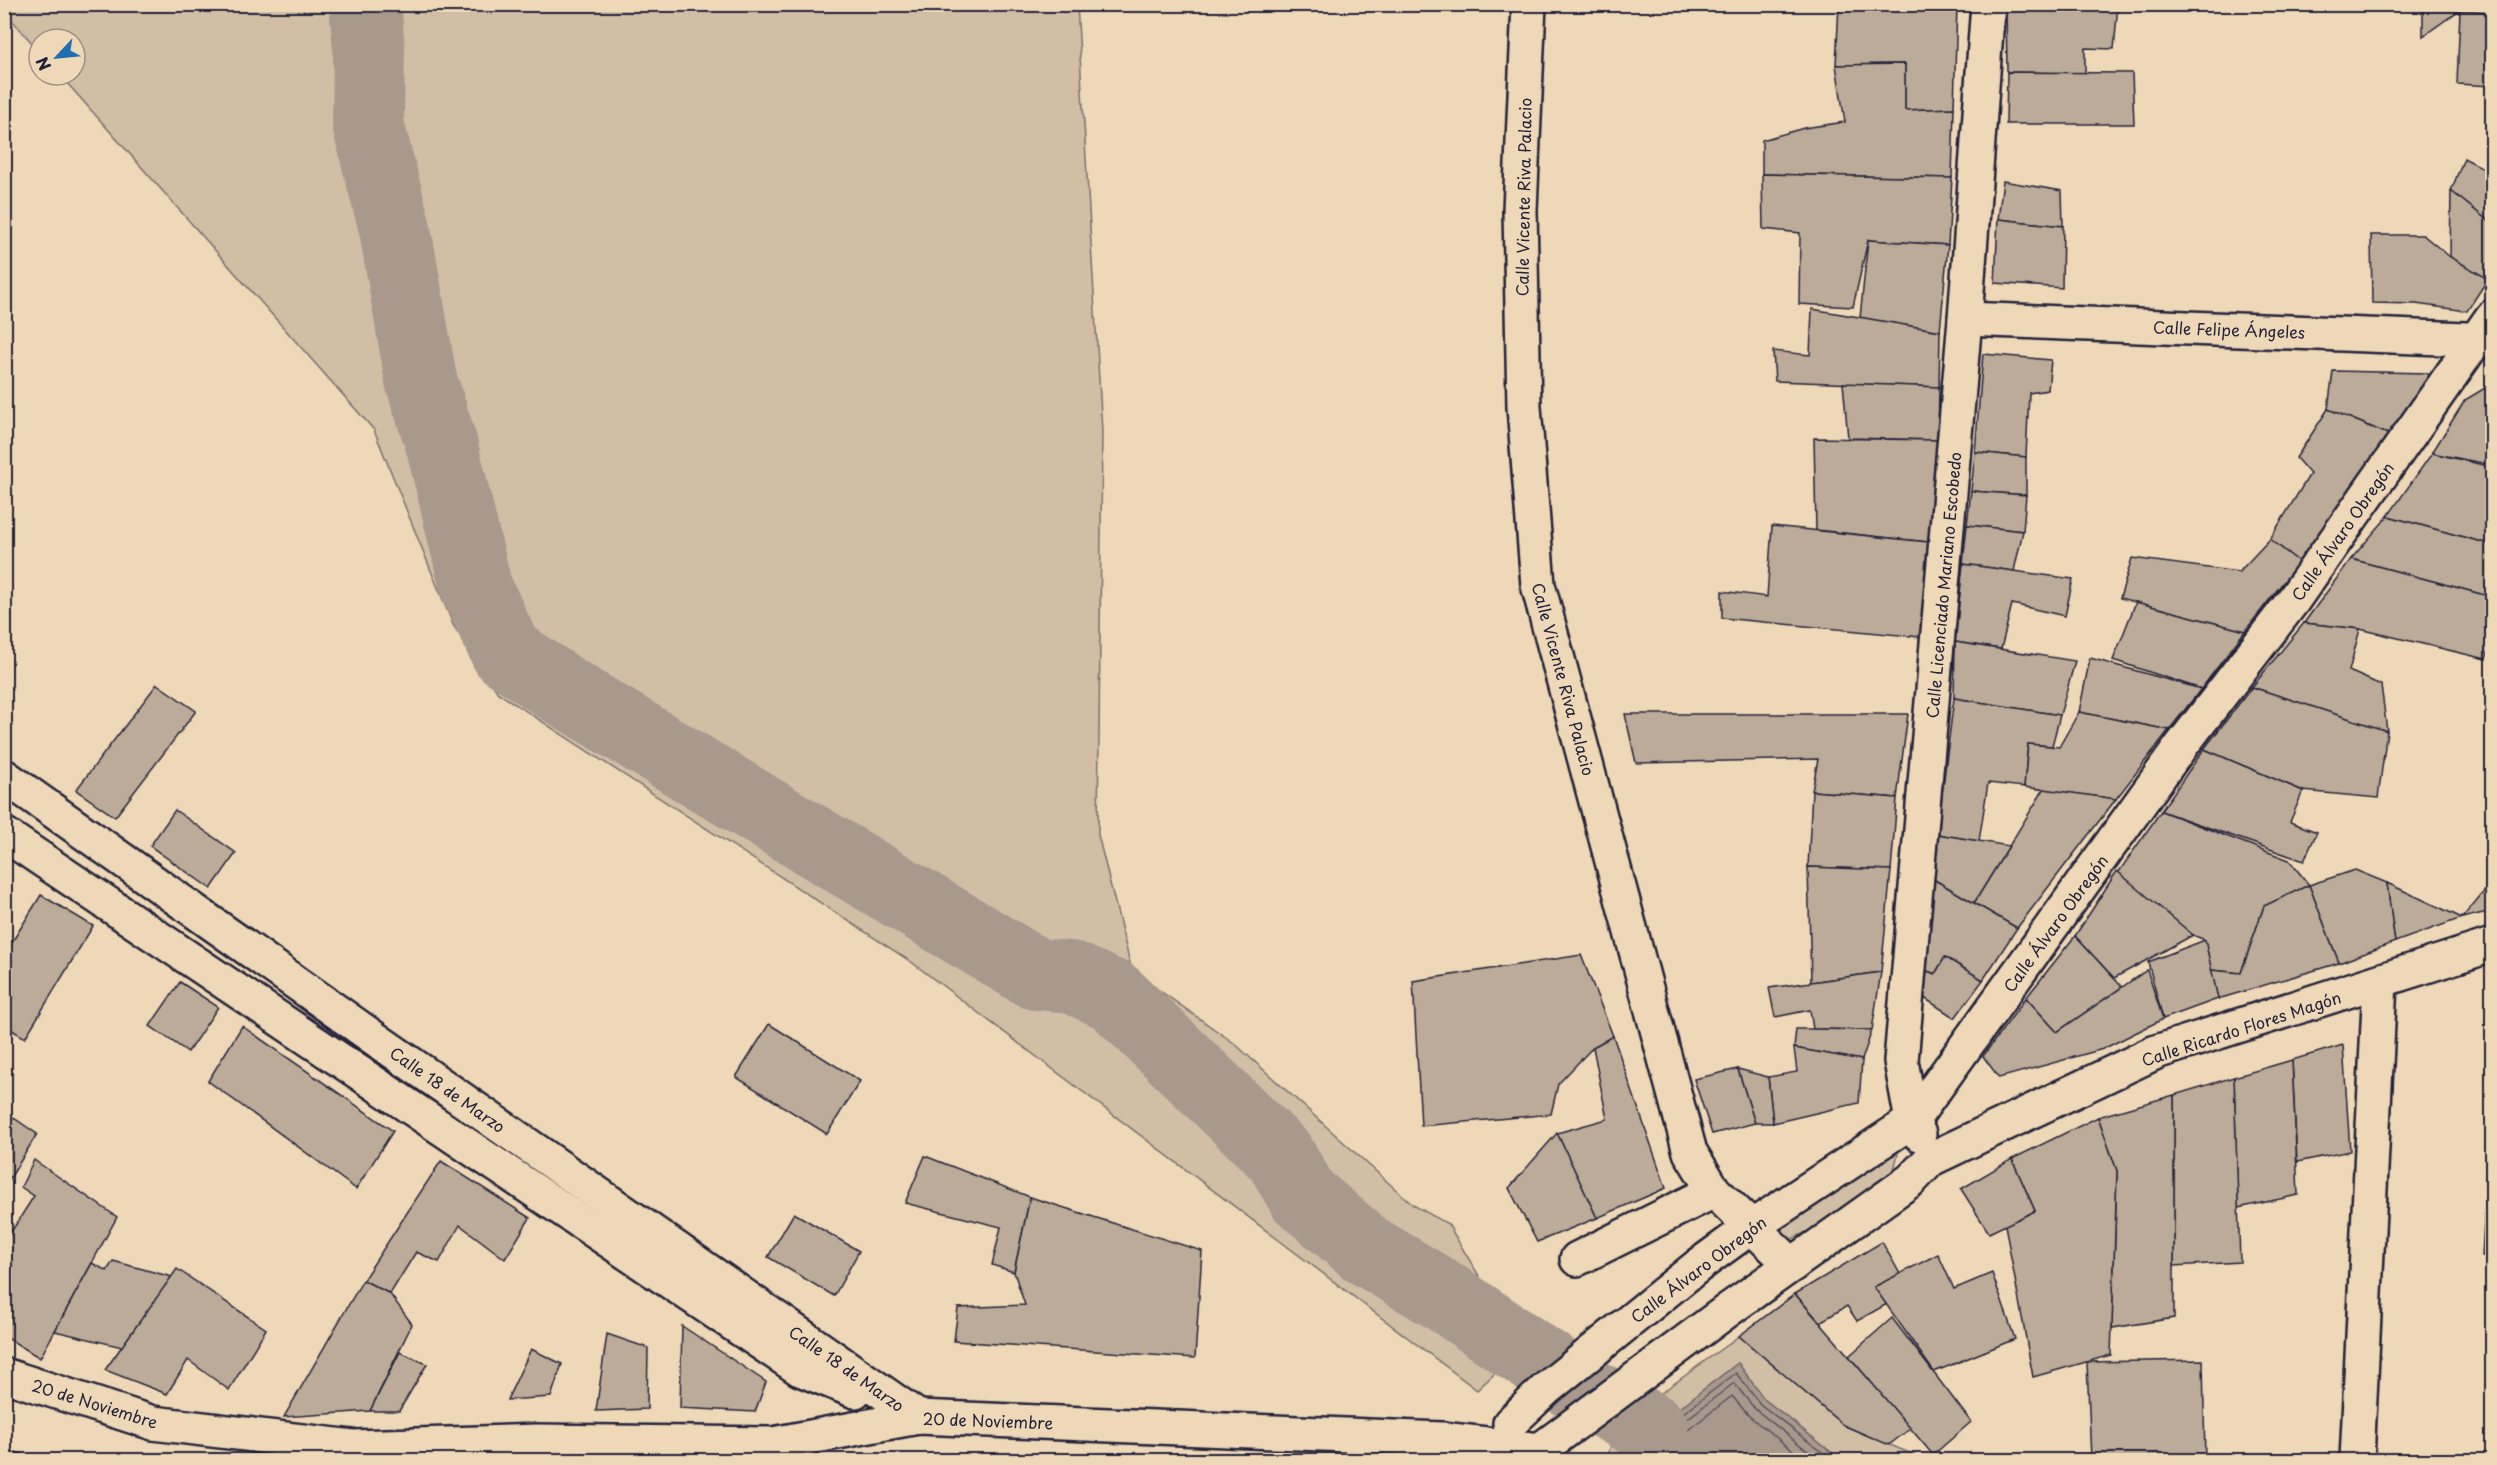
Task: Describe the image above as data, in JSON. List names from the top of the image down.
{
  "streets": {
    "main road": [
      "Calle Vicente Riva Palacio",
      "Calle Felipe Ángeles",
      "Calle Álvaro Obregón",
      "Calle Licenciado Mariano Escobedo",
      "Calle Ricardo Flores Magón",
      "Calle 18 de Marzo",
      "20 de Noviembre"
    ]
  },
  "crossings": [
    ["Calle Vicente Riva Palacio", "Calle Álvaro Obregón"],
    ["Calle Felipe Ángeles", "Calle Álvaro Obregón"],
    ["Calle Felipe Ángeles", "Calle Licenciado Mariano Escobedo"],
    ["Calle Álvaro Obregón", "Calle Licenciado Mariano Escobedo"],
    ["Calle Licenciado Mariano Escobedo", "Calle Ricardo Flores Magón"],
    ["Calle 18 de Marzo", "20 de Noviembre"]
  ],
  "north": "bottom left"
}
